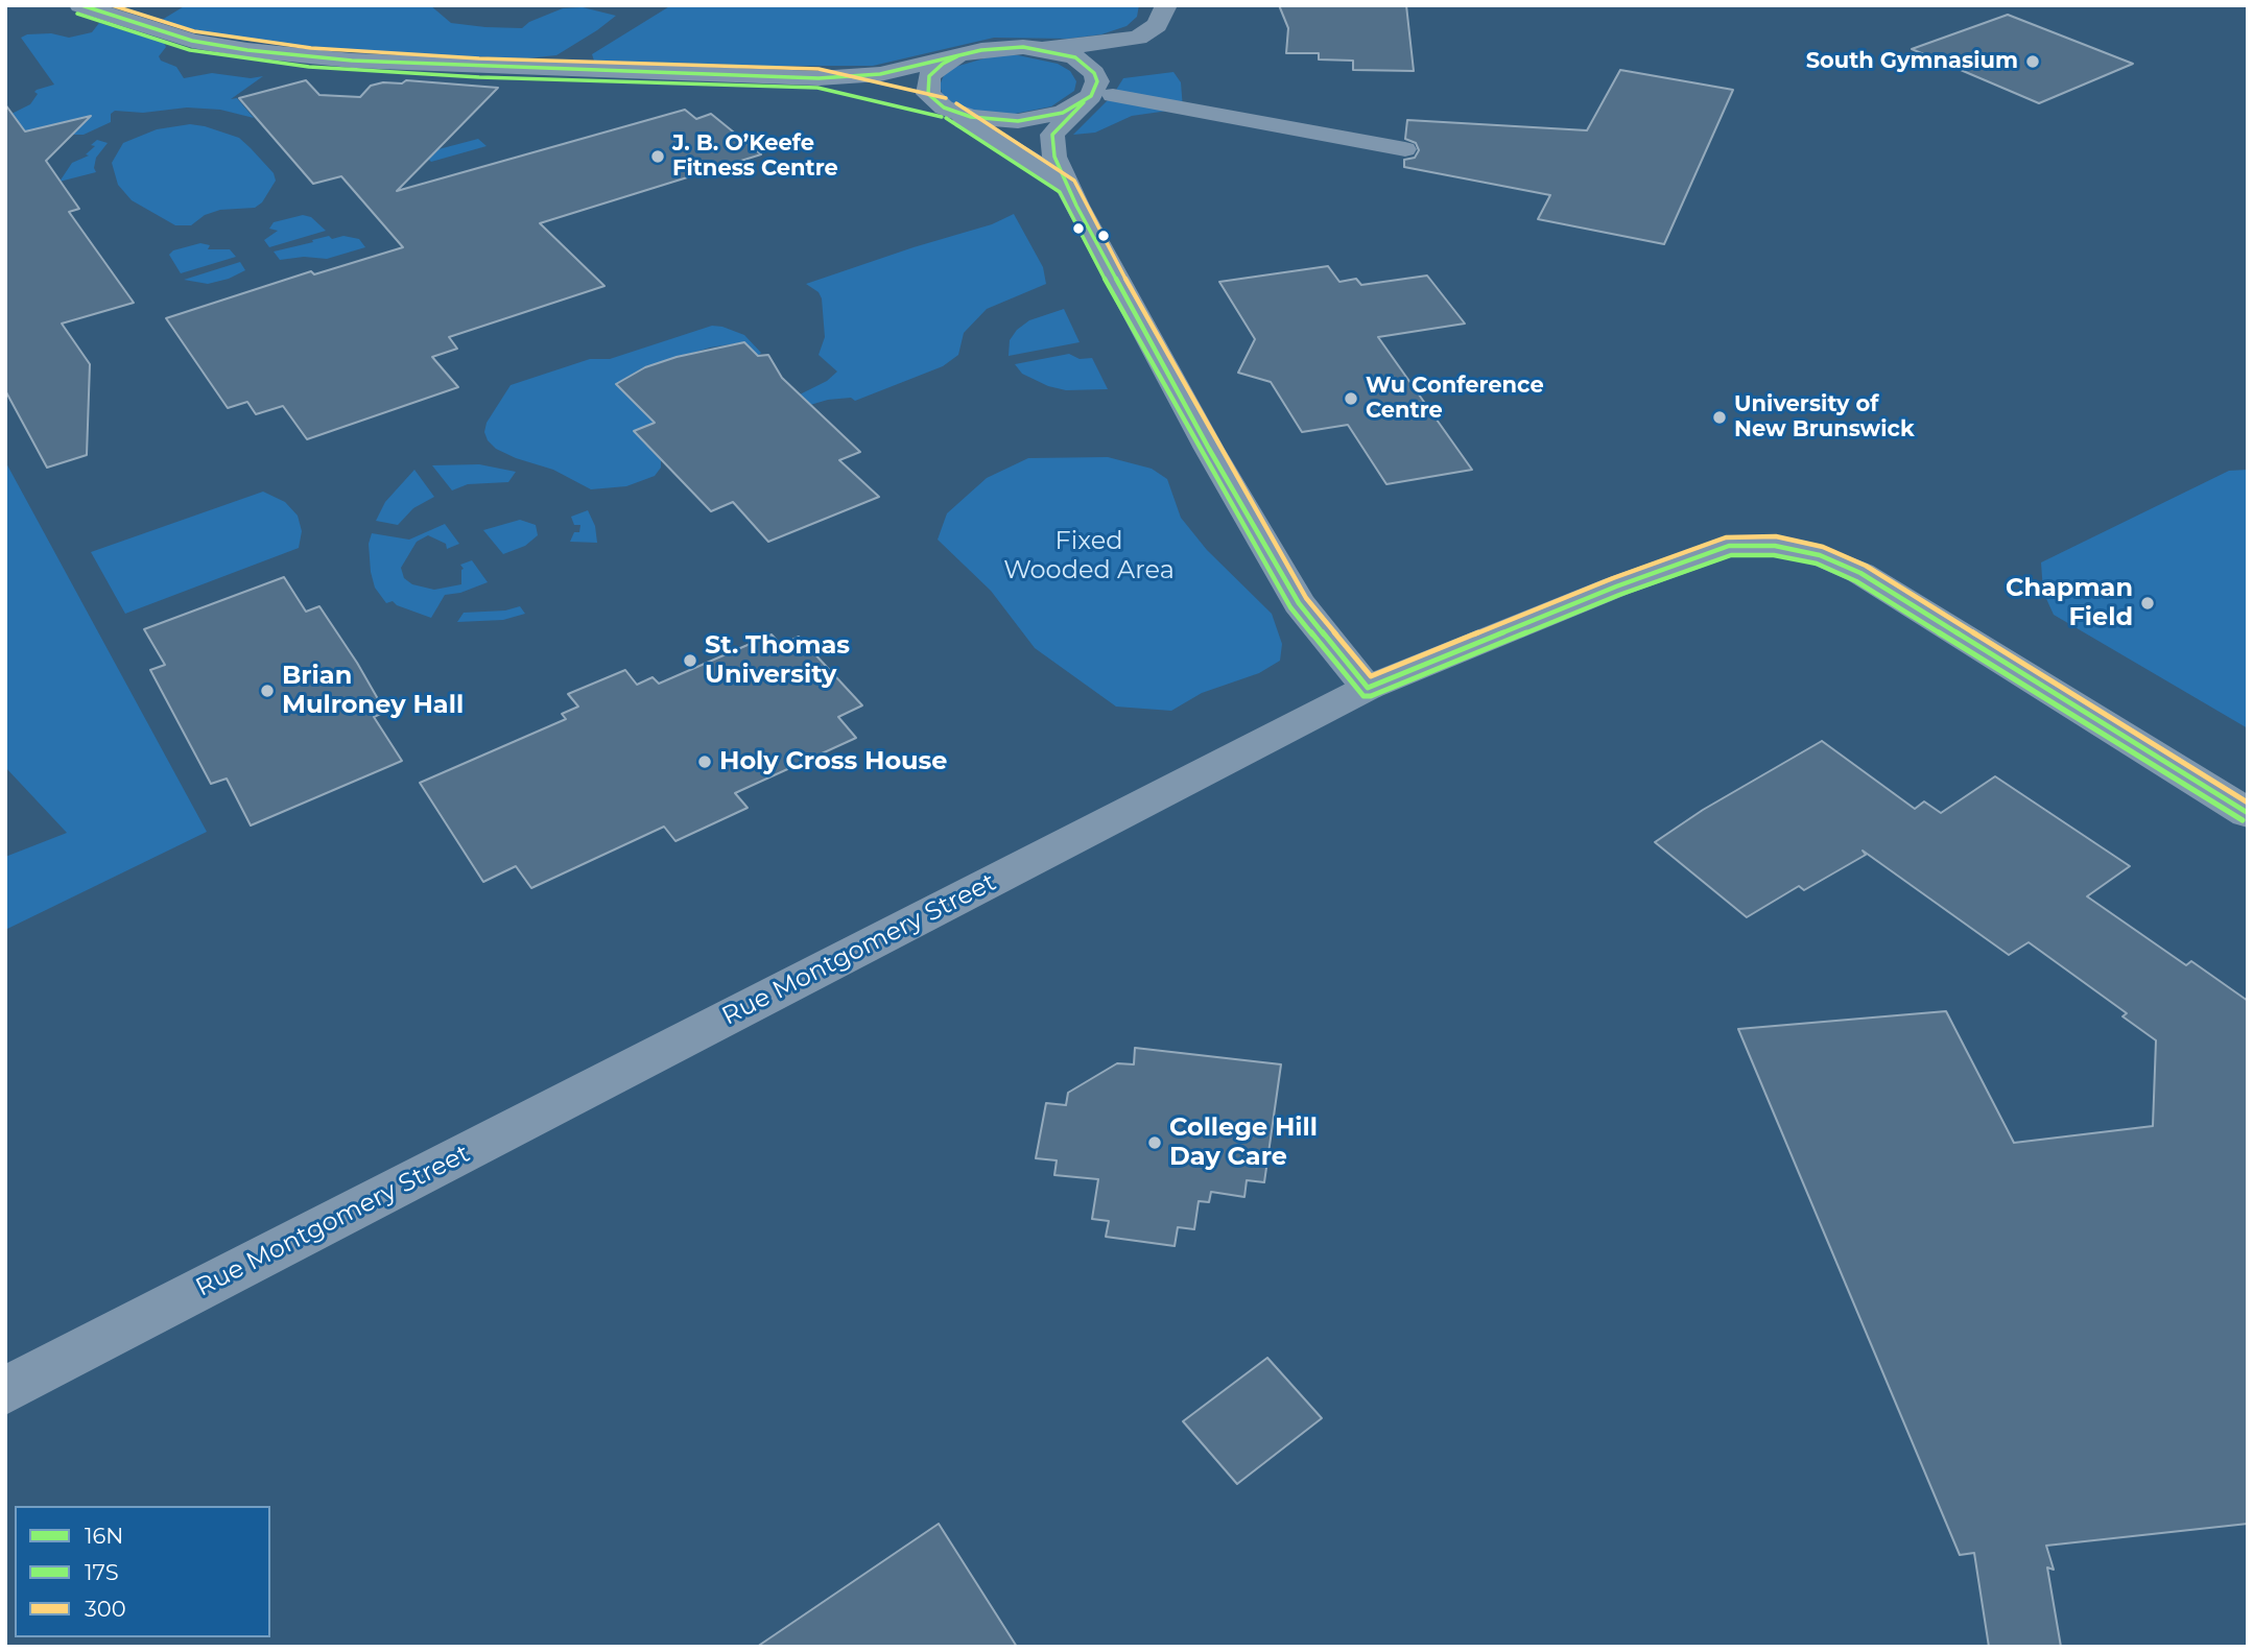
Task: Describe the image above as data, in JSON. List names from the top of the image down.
{
  "streets": {
    "street": ["Rue Montgomery Street"]
  },
  "parks": ["Fixed Wooded Area"],
  "places": [
    "South Gymnasium",
    "J. B. O’Keefe Fitness Centre",
    "Wu Conference Centre",
    "University of New Brunswick",
    "Chapman Field",
    "St. Thomas University",
    "Brian Mulroney Hall",
    "Holy Cross House",
    "College Hill Day Care"
  ],
  "lines": ["transit line 16N", "transit line 300", "transit line 17S"],
  "legend": ["16N", "17S", "300"]
}
